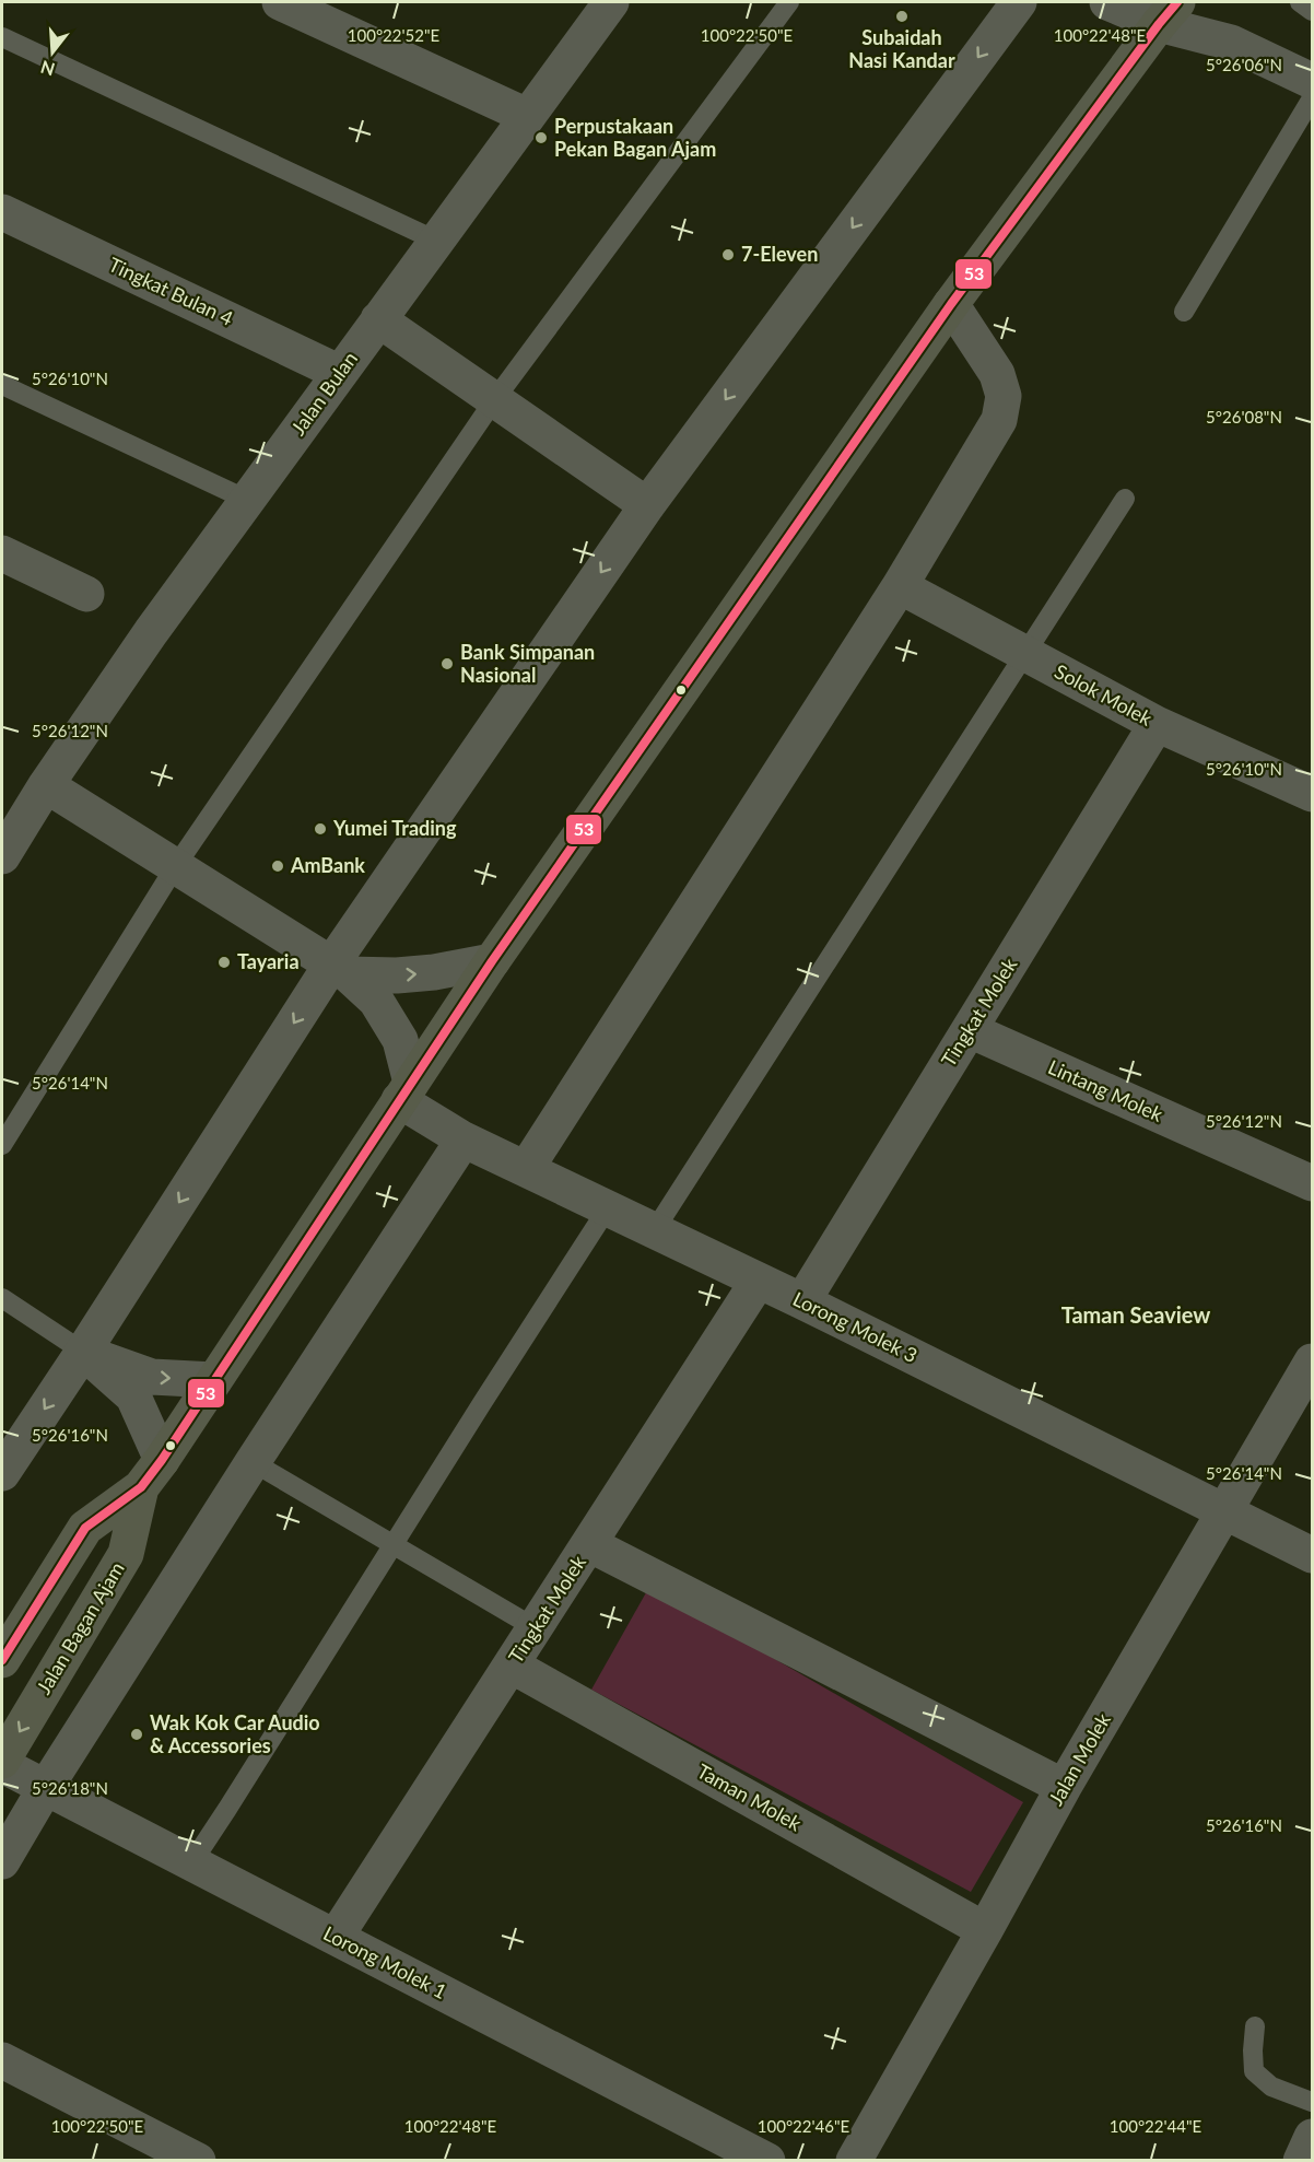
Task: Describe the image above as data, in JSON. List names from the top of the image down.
{
  "streets": {
    "main road": ["Jalan Bagan Ajam"],
    "street": [
      "Tingkat Bulan 4",
      "Jalan Bulan",
      "Solok Molek",
      "Tingkat Molek",
      "Lintang Molek",
      "Lorong Molek 3",
      "Jalan Molek",
      "Taman Molek",
      "Lorong Molek 1"
    ]
  },
  "crossings": [
    ["Tingkat Bulan 4", "Jalan Bulan"],
    ["Solok Molek", "Tingkat Molek"],
    ["Tingkat Molek", "Lintang Molek"],
    ["Tingkat Molek", "Lorong Molek 3"],
    ["Tingkat Molek", "Taman Molek"],
    ["Tingkat Molek", "Lorong Molek 1"],
    ["Lorong Molek 3", "Jalan Bagan Ajam"],
    ["Lorong Molek 3", "Jalan Molek"],
    ["Jalan Bagan Ajam", "Lorong Molek 1"],
    ["Jalan Molek", "Taman Molek"]
  ],
  "districts": ["Taman Seaview"],
  "places": [
    "Subaidah Nasi Kandar",
    "Perpustakaan Pekan Bagan Ajam",
    "7-Eleven",
    "Bank Simpanan Nasional",
    "Yumei Trading",
    "AmBank",
    "Tayaria",
    "Wak Kok Car Audio & Accessories"
  ],
  "lines": ["transit line 53"],
  "north": "bottom",
  "coordinates": [
    "100°22'52\"E",
    "100°22'50\"E",
    "100°22'48\"E",
    "5°26'06\"N",
    "5°26'10\"N",
    "5°26'08\"N",
    "5°26'12\"N",
    "5°26'14\"N",
    "5°26'16\"N",
    "5°26'18\"N",
    "100°22'46\"E",
    "100°22'44\"E"
  ]
}
